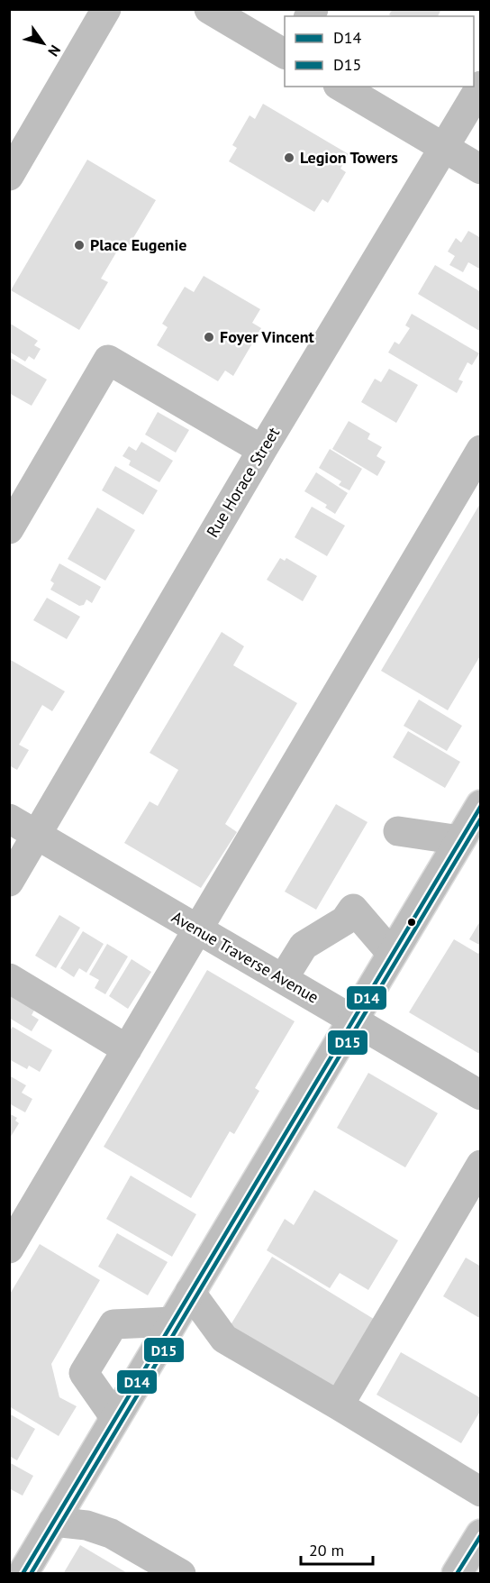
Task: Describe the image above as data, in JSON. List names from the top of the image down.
{
  "streets": {
    "street": ["Rue Horace Street", "Avenue Traverse Avenue"]
  },
  "crossings": [
    ["Rue Horace Street", "Avenue Traverse Avenue"]
  ],
  "places": ["Legion Towers", "Place Eugenie", "Foyer Vincent"],
  "lines": ["transit line D14", "transit line D15"],
  "legend": ["D14", "D15"],
  "scale_bar": "20 m",
  "north": "bottom right"
}
